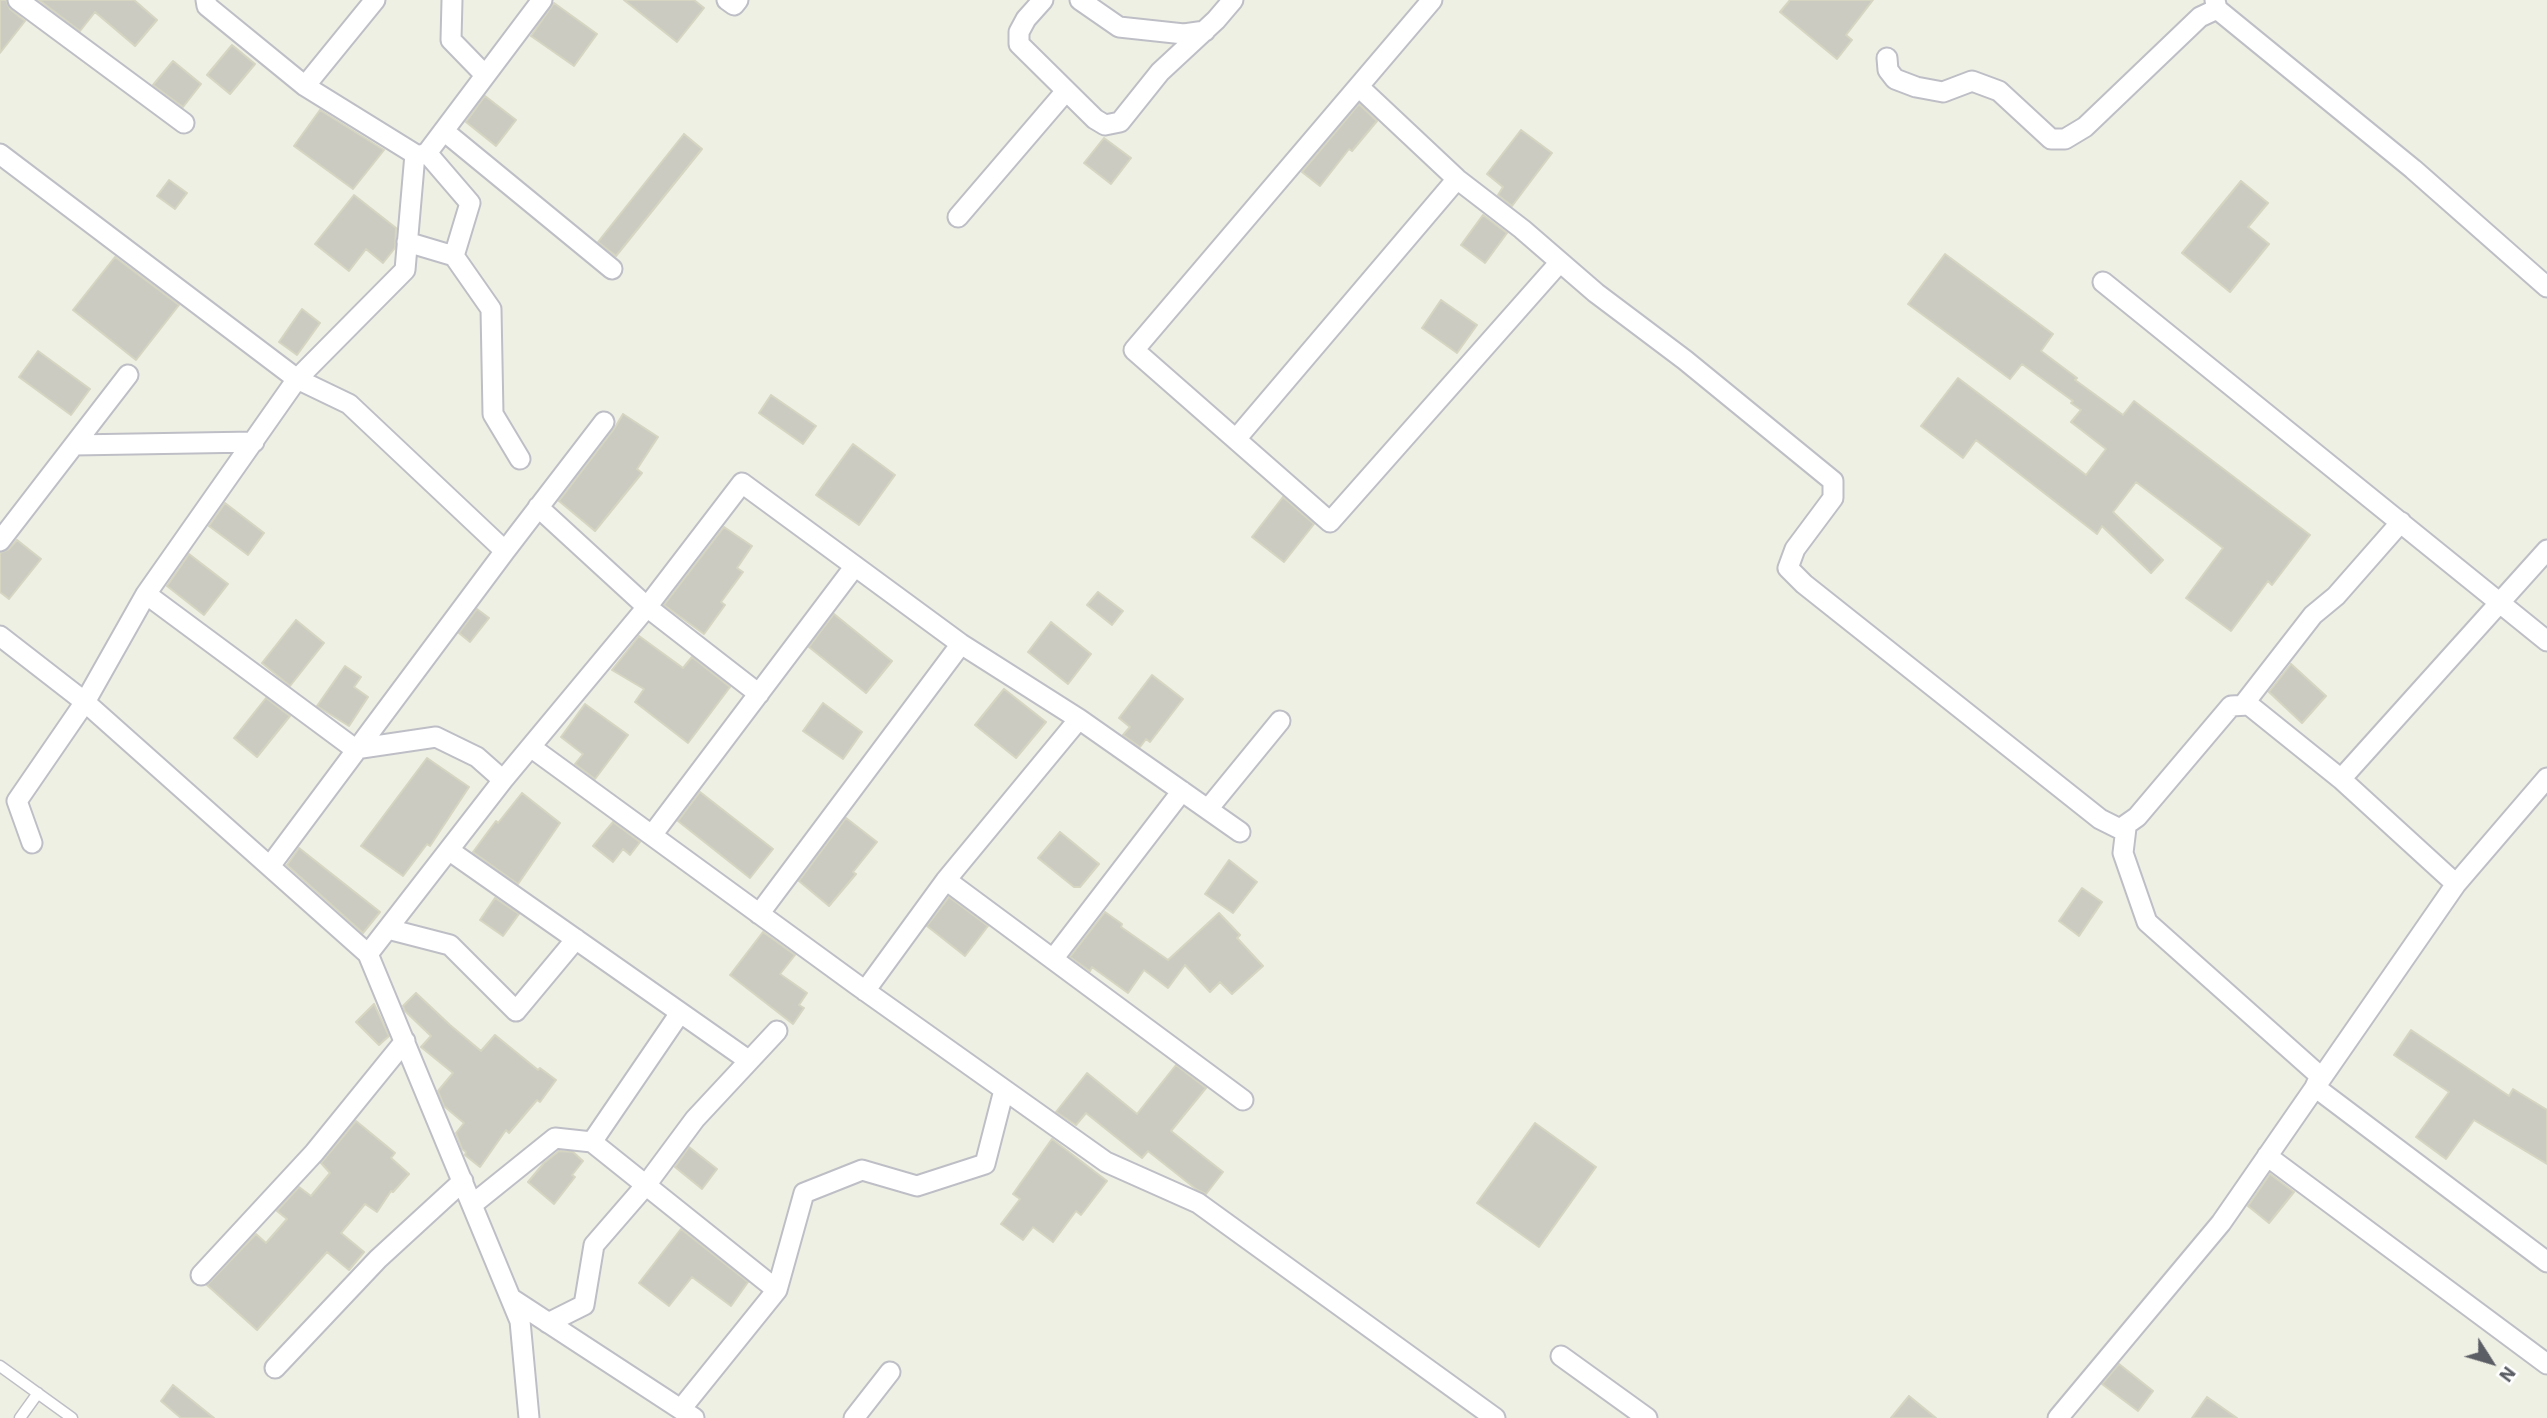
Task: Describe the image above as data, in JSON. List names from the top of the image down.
{
  "north": "bottom right"
}
